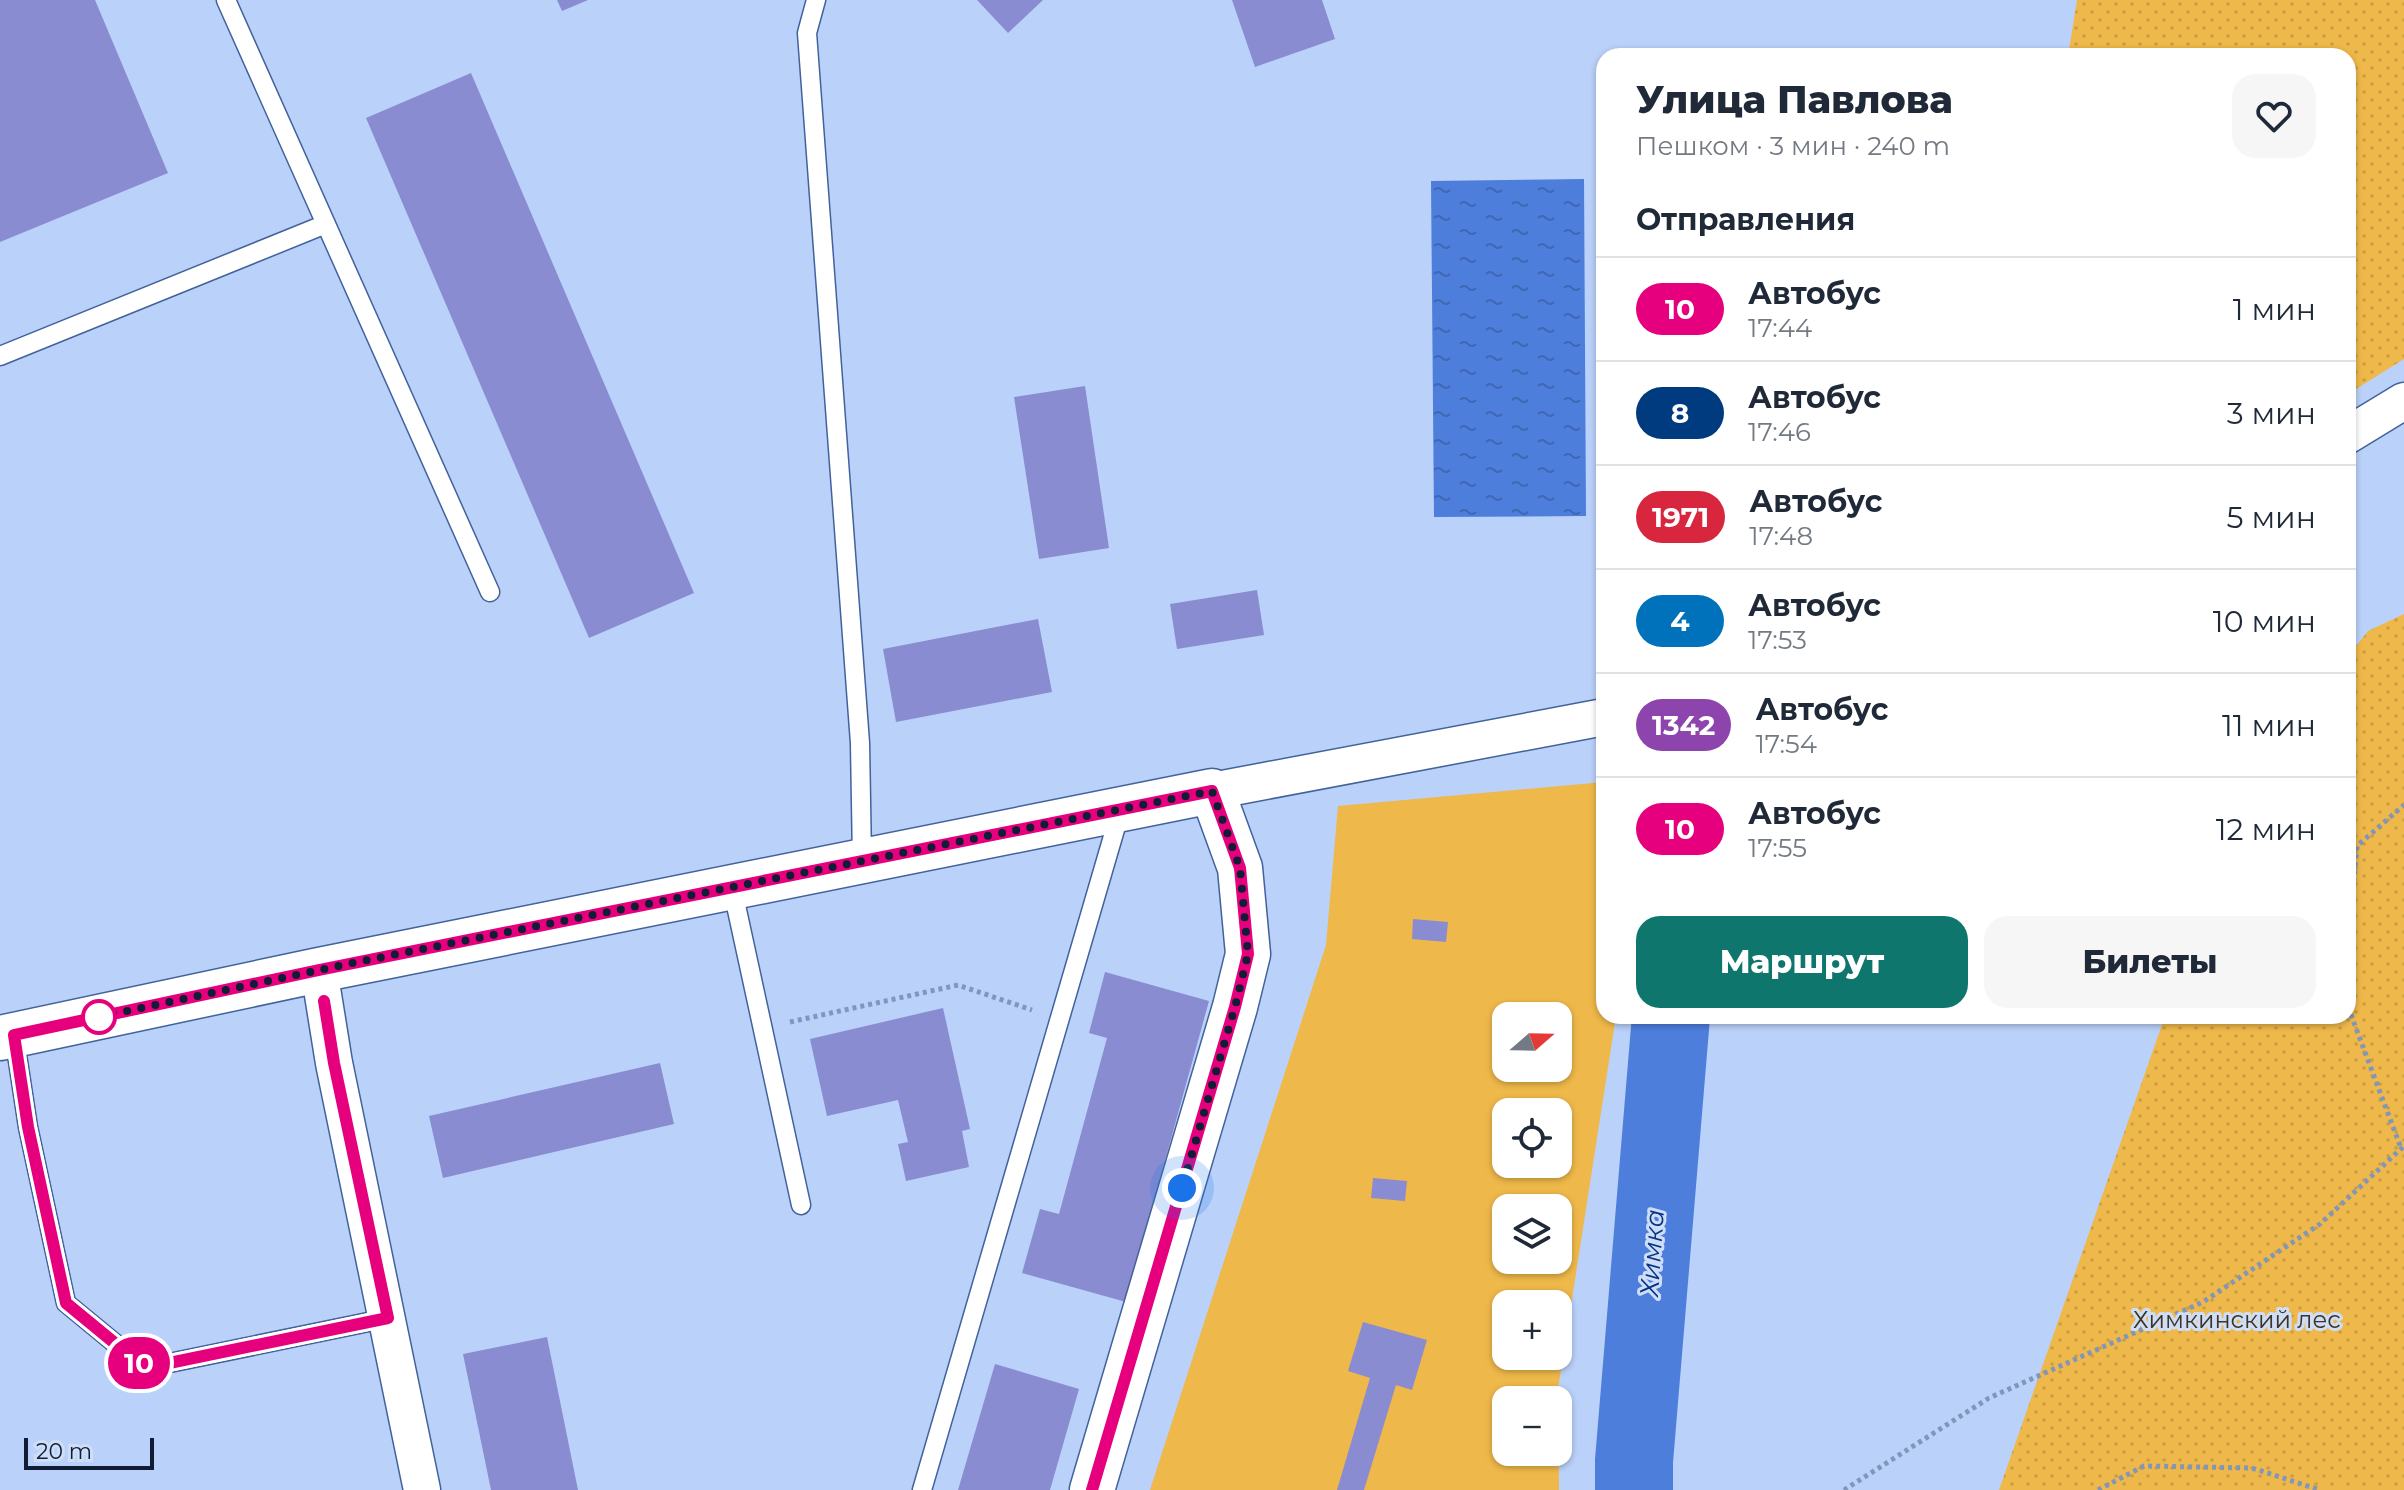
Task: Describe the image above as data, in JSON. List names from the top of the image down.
{
  "water": ["Химка"],
  "parks": ["Химкинский лес"],
  "lines": ["bus line 10"],
  "scale_bar": "20 m",
  "north": "right",
  "page": {
    "on_map": "10",
    "heading": [
      ["Улица Павлова", "Пешком · 3 мин · 240 m"],
      "Отправления"
    ],
    "list": [
      {
        "mark": "10",
        "name": "Автобус",
        "note": "17:44",
        "value": "1 мин"
      },
      {
        "mark": "8",
        "name": "Автобус",
        "note": "17:46",
        "value": "3 мин"
      },
      {
        "mark": "1971",
        "name": "Автобус",
        "note": "17:48",
        "value": "5 мин"
      },
      {
        "mark": "4",
        "name": "Автобус",
        "note": "17:53",
        "value": "10 мин"
      },
      {
        "mark": "1342",
        "name": "Автобус",
        "note": "17:54",
        "value": "11 мин"
      },
      {
        "mark": "10",
        "name": "Автобус",
        "note": "17:55",
        "value": "12 мин"
      }
    ],
    "buttons": ["Маршрут", "Билеты"],
    "map_buttons": ["+", "−"],
    "scale": "20 m"
  }
}
